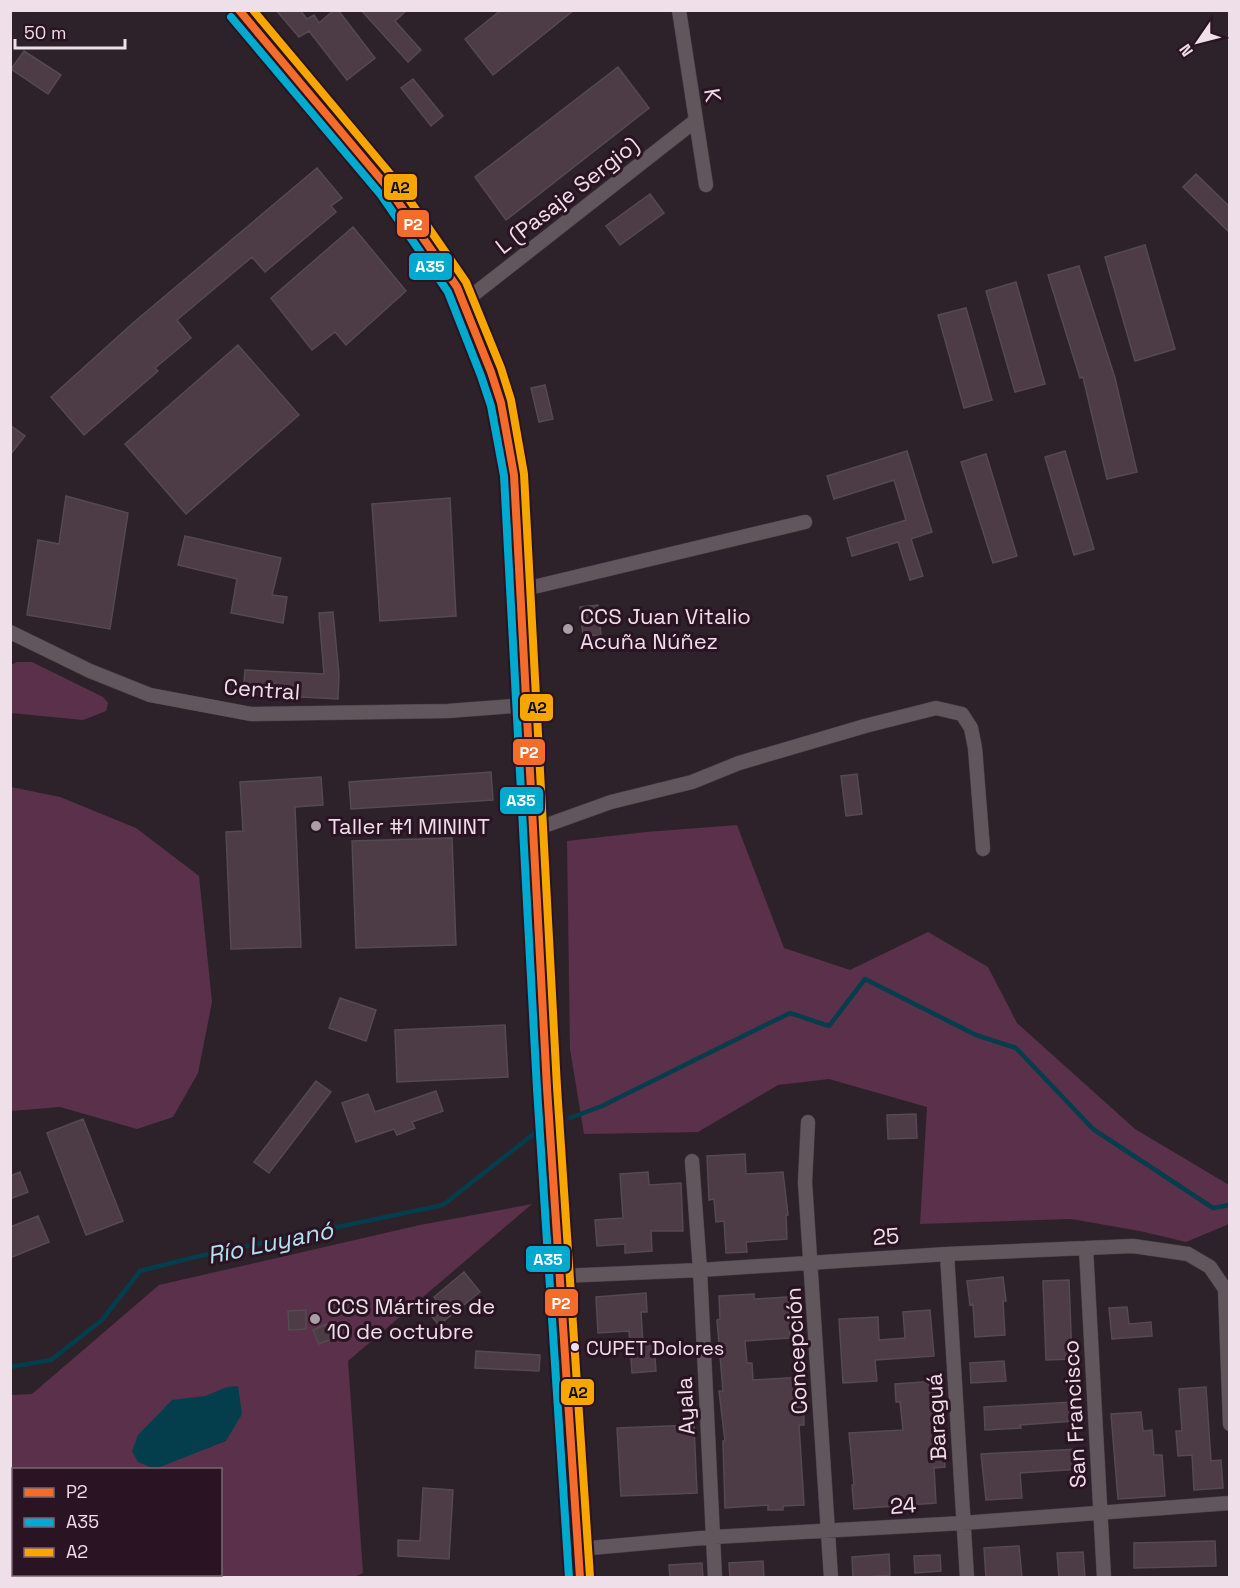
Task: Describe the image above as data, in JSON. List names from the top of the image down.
{
  "streets": {
    "street": [
      "K",
      "L (Pasaje Sergio)",
      "Central",
      "25",
      "Concepción",
      "Ayala",
      "San Francisco",
      "Baraguá",
      "24"
    ]
  },
  "crossings": [
    ["K", "L (Pasaje Sergio)"],
    ["25", "Concepción"],
    ["25", "Ayala"],
    ["25", "San Francisco"],
    ["25", "Baraguá"],
    ["Concepción", "24"],
    ["Ayala", "24"],
    ["San Francisco", "24"],
    ["Baraguá", "24"]
  ],
  "water": ["Río Luyanó"],
  "places": [
    "CCS Juan Vitalio Acuña Núñez",
    "Taller #1 MININT",
    "CCS Mártires de 10 de octubre",
    "CUPET Dolores"
  ],
  "lines": ["transit line P2", "transit line A2", "transit line A35"],
  "legend": ["P2", "A35", "A2"],
  "scale_bar": "50 m",
  "north": "bottom left"
}
